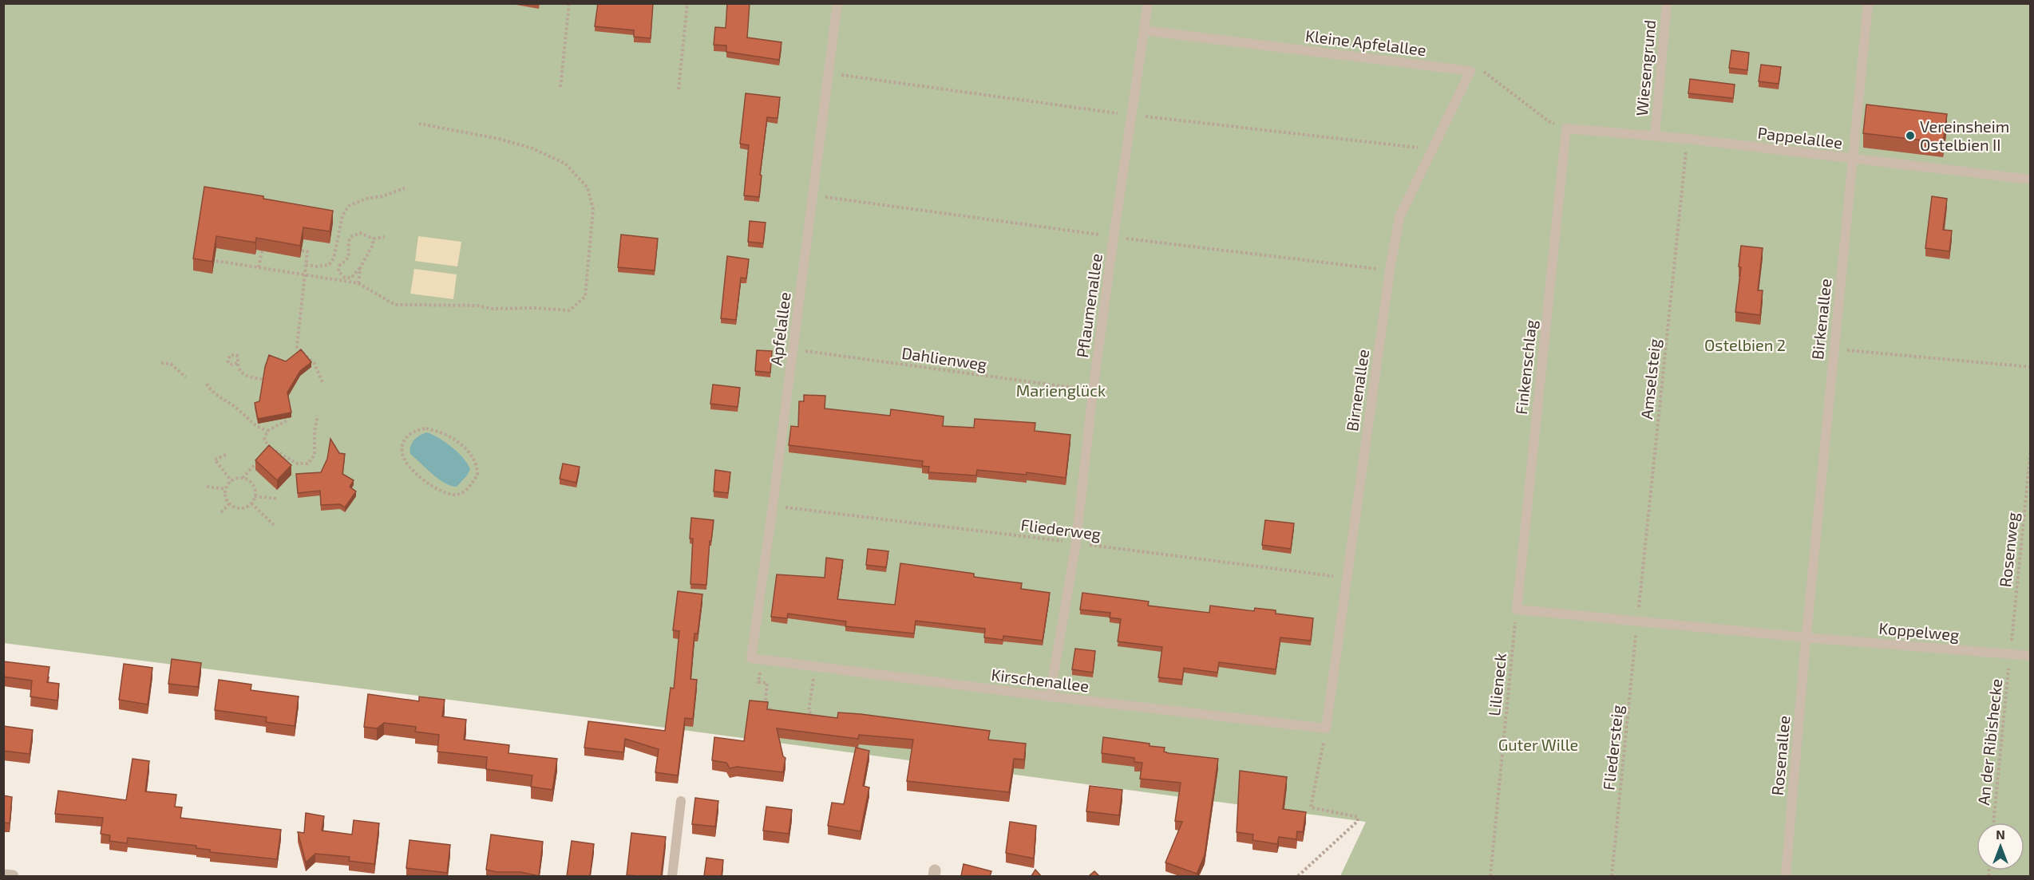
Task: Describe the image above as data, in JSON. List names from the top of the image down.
{
  "streets": {
    "lane": [
      "Kleine Apfelallee",
      "Wiesengrund",
      "Pappelallee",
      "Pflaumenallee",
      "Birkenallee",
      "Apfelallee",
      "Finkenschlag",
      "Birnenallee",
      "Koppelweg",
      "Kirschenallee",
      "Rosenallee"
    ],
    "path": [
      "Dahlienweg",
      "Amselsteig",
      "Fliederweg",
      "Rosenweg",
      "Lilieneck",
      "An der Ribishecke",
      "Fliedersteig"
    ]
  },
  "crossings": [
    ["Kleine Apfelallee", "Pflaumenallee"],
    ["Kleine Apfelallee", "Birnenallee"],
    ["Wiesengrund", "Pappelallee"],
    ["Pappelallee", "Birkenallee"],
    ["Pappelallee", "Finkenschlag"],
    ["Pappelallee", "Amselsteig"],
    ["Pflaumenallee", "Dahlienweg"],
    ["Pflaumenallee", "Fliederweg"],
    ["Pflaumenallee", "Kirschenallee"],
    ["Birkenallee", "Koppelweg"],
    ["Birkenallee", "Rosenallee"],
    ["Apfelallee", "Dahlienweg"],
    ["Apfelallee", "Fliederweg"],
    ["Apfelallee", "Kirschenallee"],
    ["Finkenschlag", "Koppelweg"],
    ["Finkenschlag", "Lilieneck"],
    ["Amselsteig", "Koppelweg"],
    ["Amselsteig", "Fliedersteig"],
    ["Birnenallee", "Fliederweg"],
    ["Birnenallee", "Kirschenallee"],
    ["Rosenweg", "Koppelweg"],
    ["Rosenweg", "An der Ribishecke"],
    ["Koppelweg", "Lilieneck"],
    ["Koppelweg", "An der Ribishecke"],
    ["Koppelweg", "Fliedersteig"],
    ["Koppelweg", "Rosenallee"]
  ],
  "parks": ["Ostelbien 2", "Marienglück", "Guter Wille"],
  "places": ["Vereinsheim Ostelbien II"],
  "north": "top"
}
